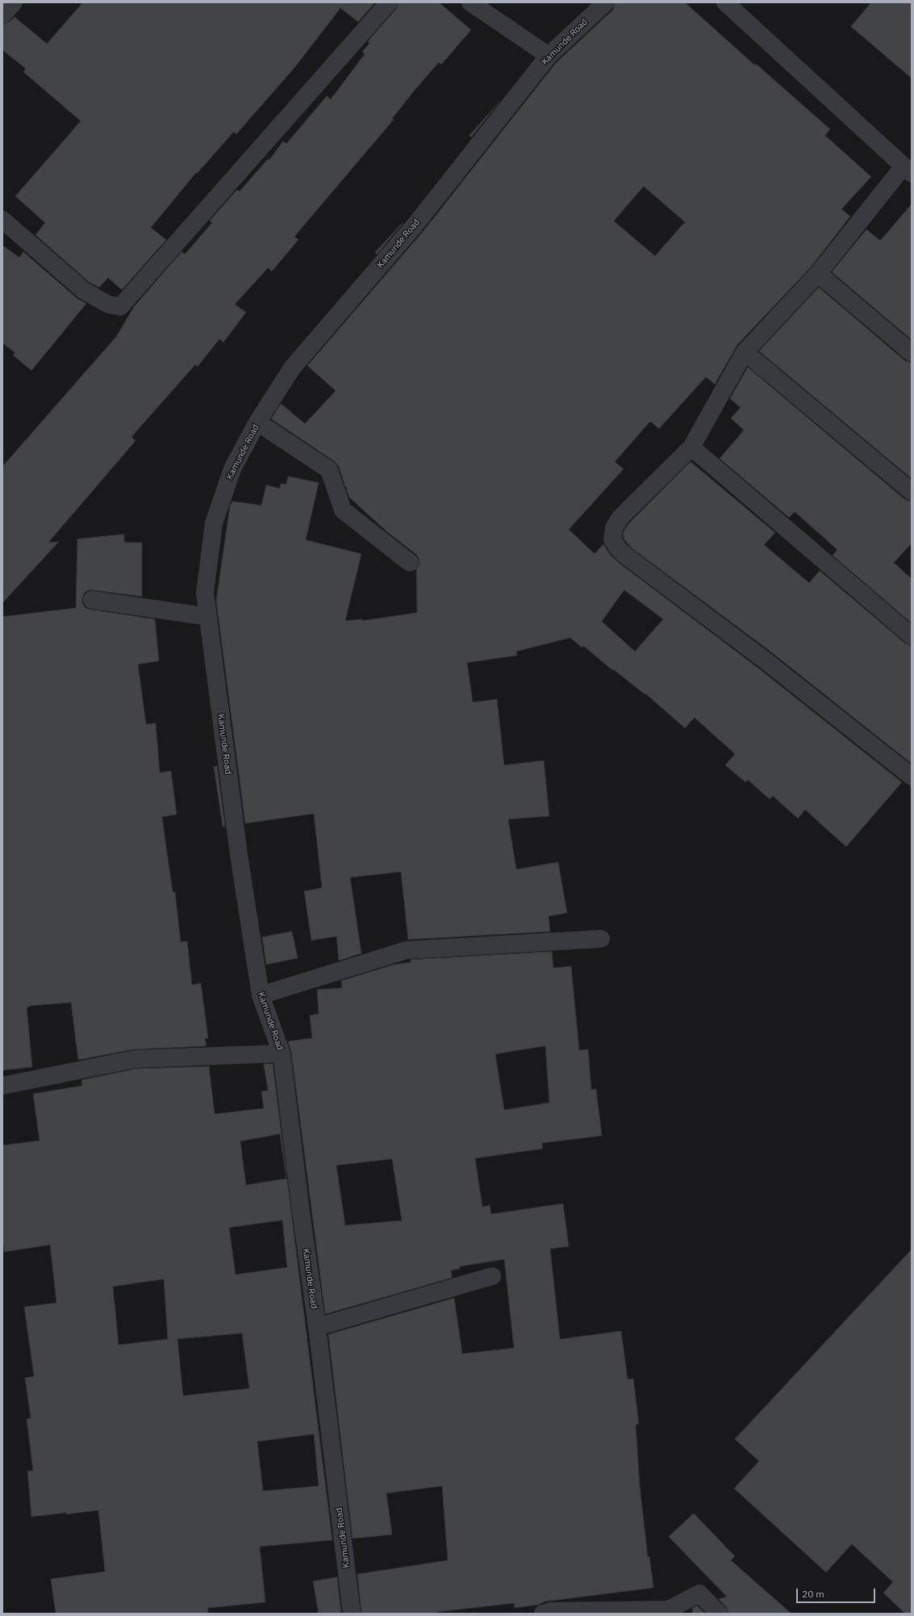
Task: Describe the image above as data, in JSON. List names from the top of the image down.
{
  "streets": {
    "street": ["Kamunde Road"]
  },
  "scale_bar": "20 m"
}
